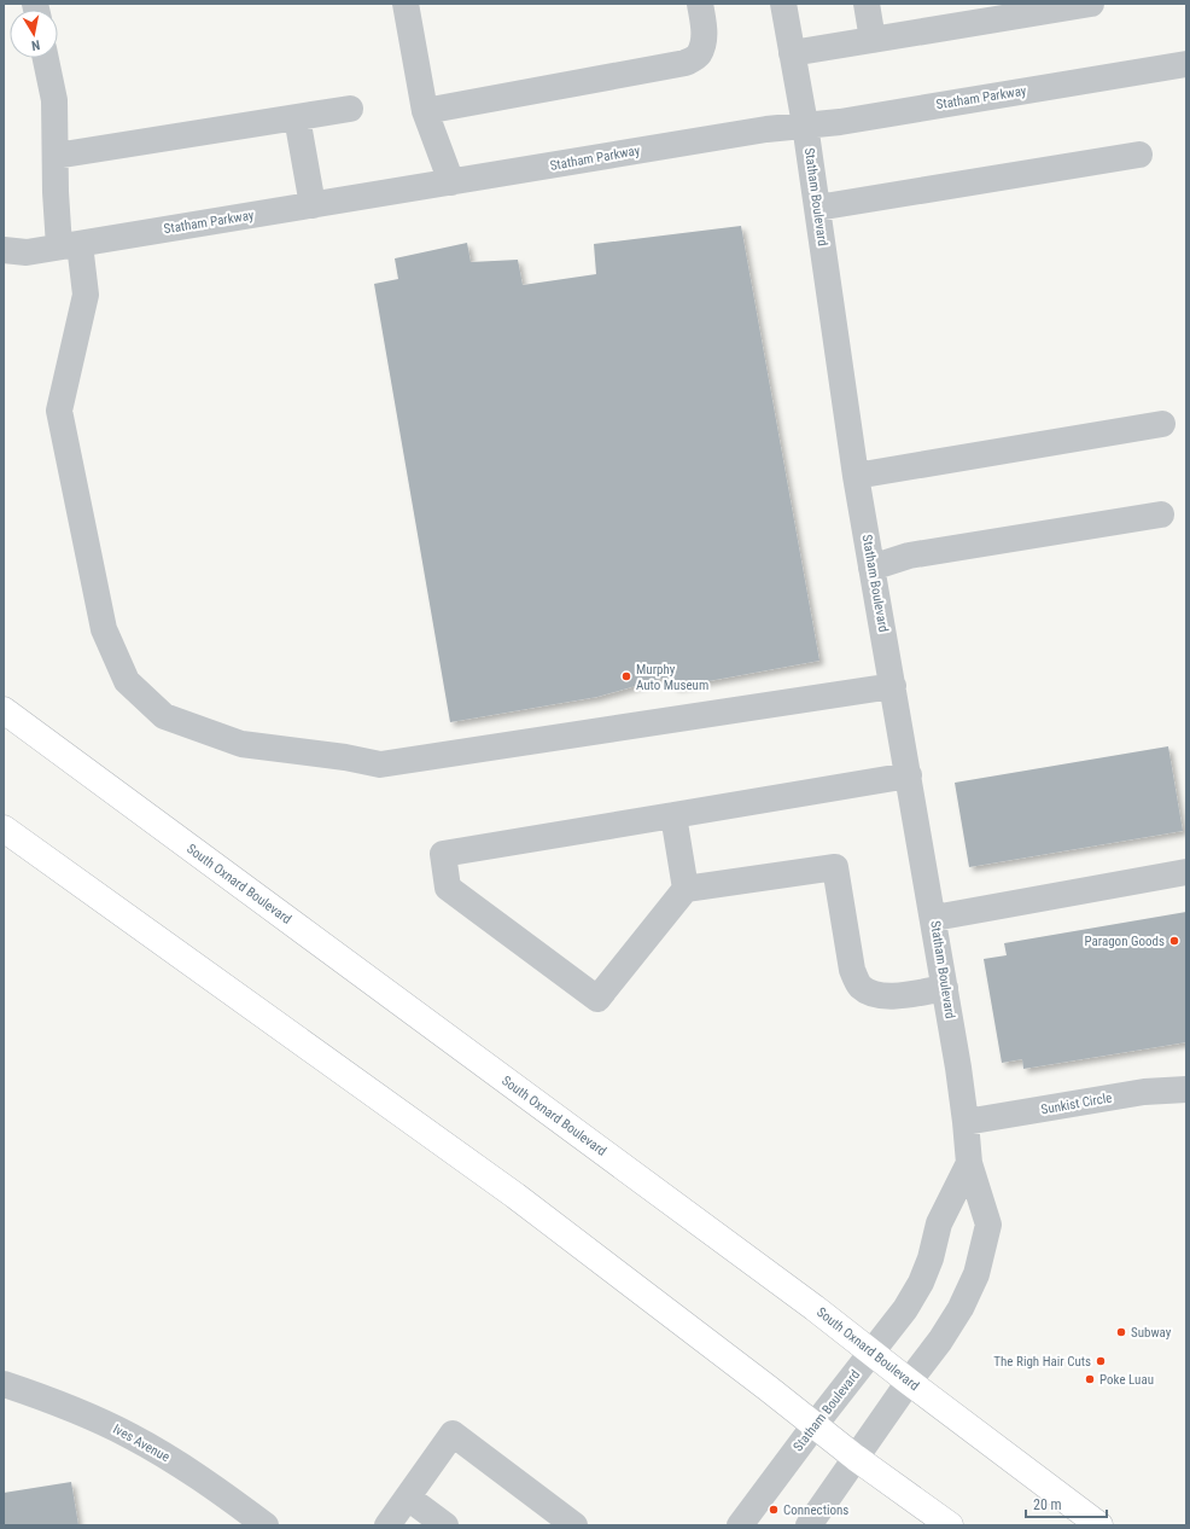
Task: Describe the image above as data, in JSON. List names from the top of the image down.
{
  "streets": {
    "main road": ["South Oxnard Boulevard"],
    "street": [
      "Statham Parkway",
      "Statham Boulevard",
      "Sunkist Circle",
      "Ives Avenue"
    ]
  },
  "crossings": [
    ["Statham Parkway", "Statham Boulevard"],
    ["Statham Boulevard", "South Oxnard Boulevard"],
    ["Statham Boulevard", "Sunkist Circle"]
  ],
  "places": [
    "Murphy Auto Museum",
    "Paragon Goods",
    "Subway",
    "The Righ Hair Cuts",
    "Poke Luau",
    "Connections"
  ],
  "scale_bar": "20 m",
  "north": "bottom"
}
